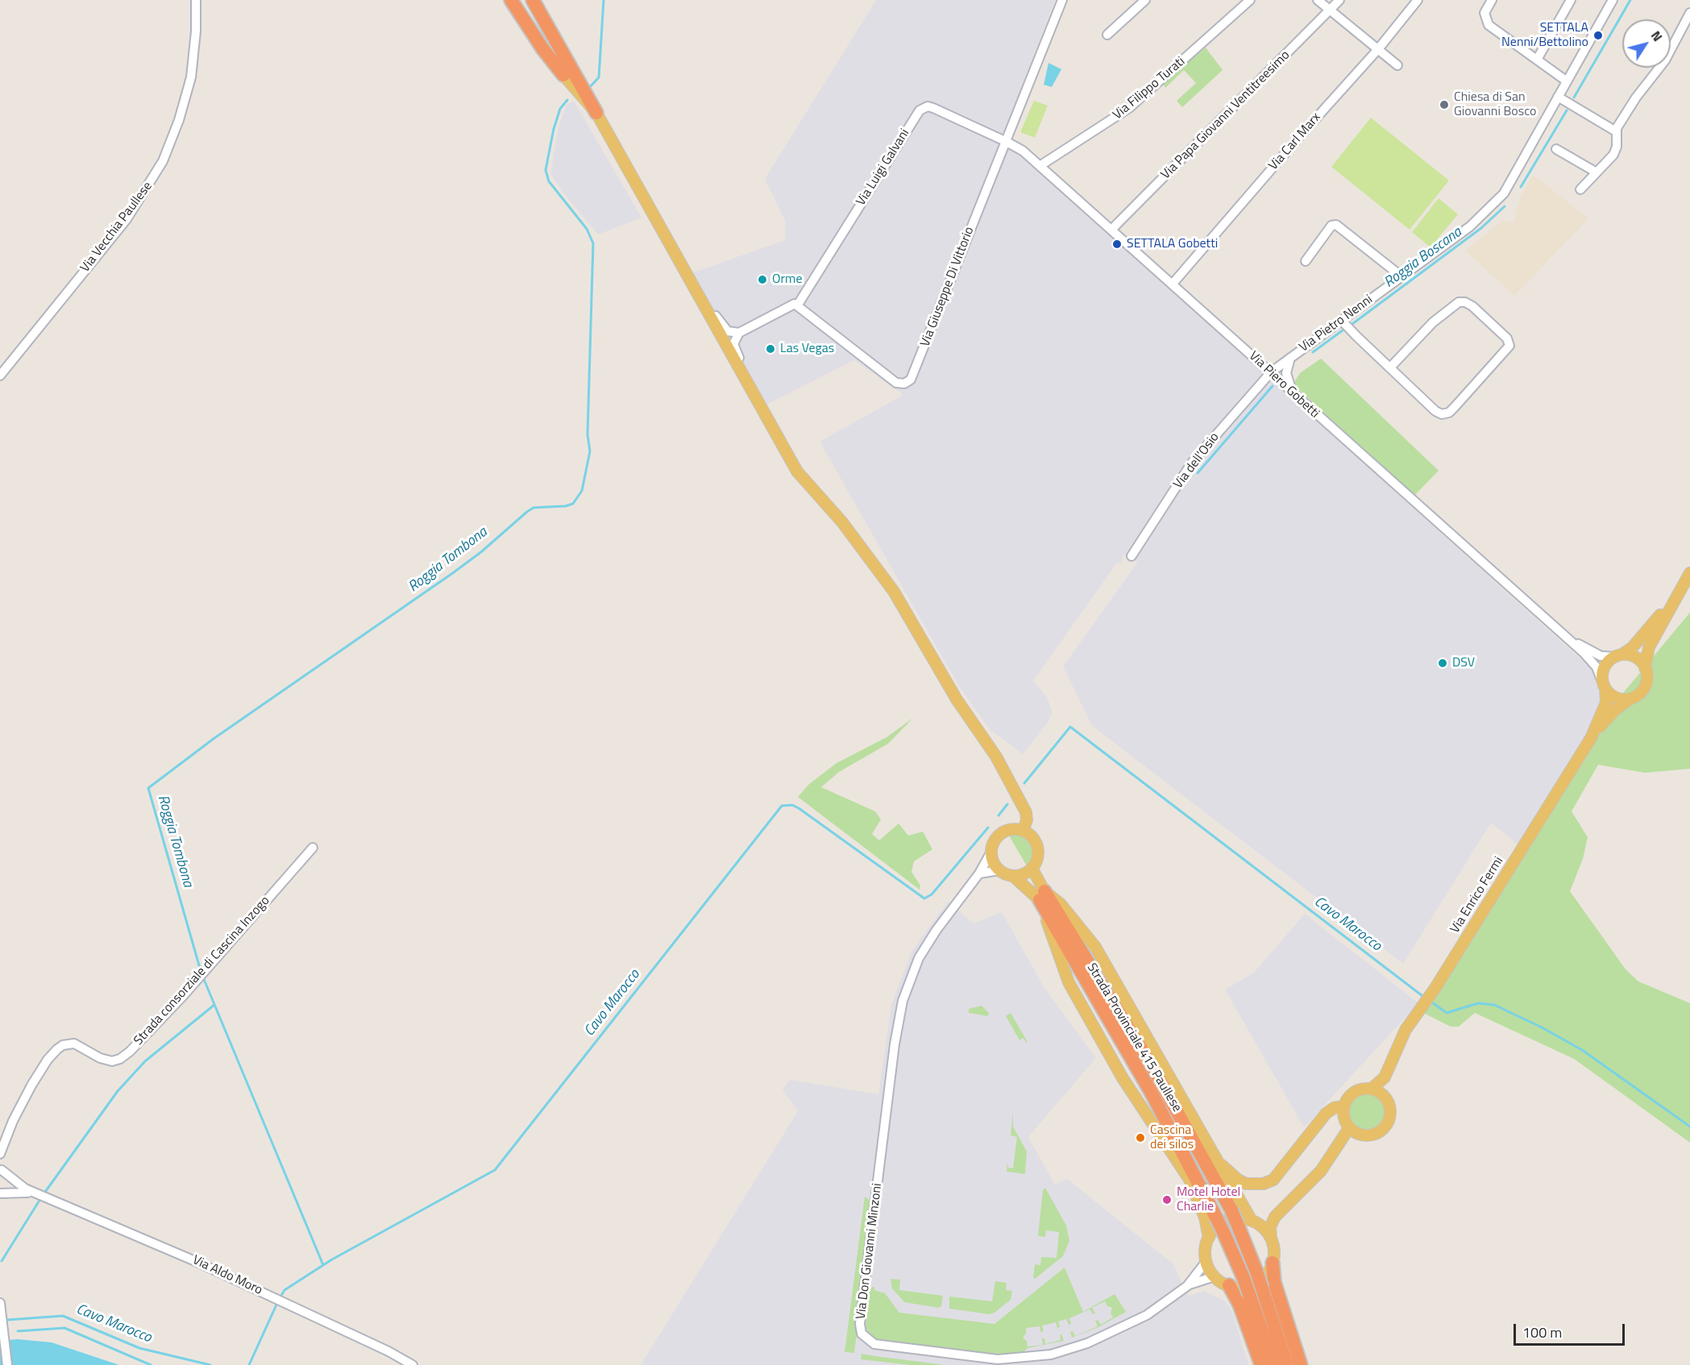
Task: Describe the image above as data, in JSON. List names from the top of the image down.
{
  "streets": {
    "highway": ["Strada Provinciale 415 Paullese"],
    "main road": ["Via Enrico Fermi"],
    "street": [
      "Via Filippo Turati",
      "Via Papa Giovanni Ventitreesimo",
      "Via Carl Marx",
      "Via Luigi Galvani",
      "Via Vecchia Paullese",
      "Via Giuseppe Di Vittorio",
      "Via Pietro Nenni",
      "Via Piero Gobetti",
      "Via dell'Osio",
      "Strada consorziale di Cascina Inzogo",
      "Via Don Giovanni Minzoni",
      "Via Aldo Moro"
    ]
  },
  "crossings": [
    ["Via Filippo Turati", "Via Piero Gobetti"],
    ["Via Papa Giovanni Ventitreesimo", "Via Piero Gobetti"],
    ["Via Carl Marx", "Via Piero Gobetti"],
    ["Via Luigi Galvani", "Via Giuseppe Di Vittorio"],
    ["Via Luigi Galvani", "Via Piero Gobetti"],
    ["Via Giuseppe Di Vittorio", "Via Piero Gobetti"],
    ["Via Pietro Nenni", "Via Piero Gobetti"],
    ["Via Pietro Nenni", "Via dell'Osio"],
    ["Via Piero Gobetti", "Via dell'Osio"],
    ["Strada Provinciale 415 Paullese", "Via Don Giovanni Minzoni"]
  ],
  "water": ["Roggia Boscana", "Roggia Tombona", "Cavo Marocco"],
  "places": [
    "SETTALA Nenni/Bettolino",
    "Chiesa di San Giovanni Bosco",
    "SETTALA Gobetti",
    "Orme",
    "Las Vegas",
    "DSV",
    "Cascina dei silos",
    "Motel Hotel Charlie"
  ],
  "scale_bar": "100 m",
  "north": "top right"
}
